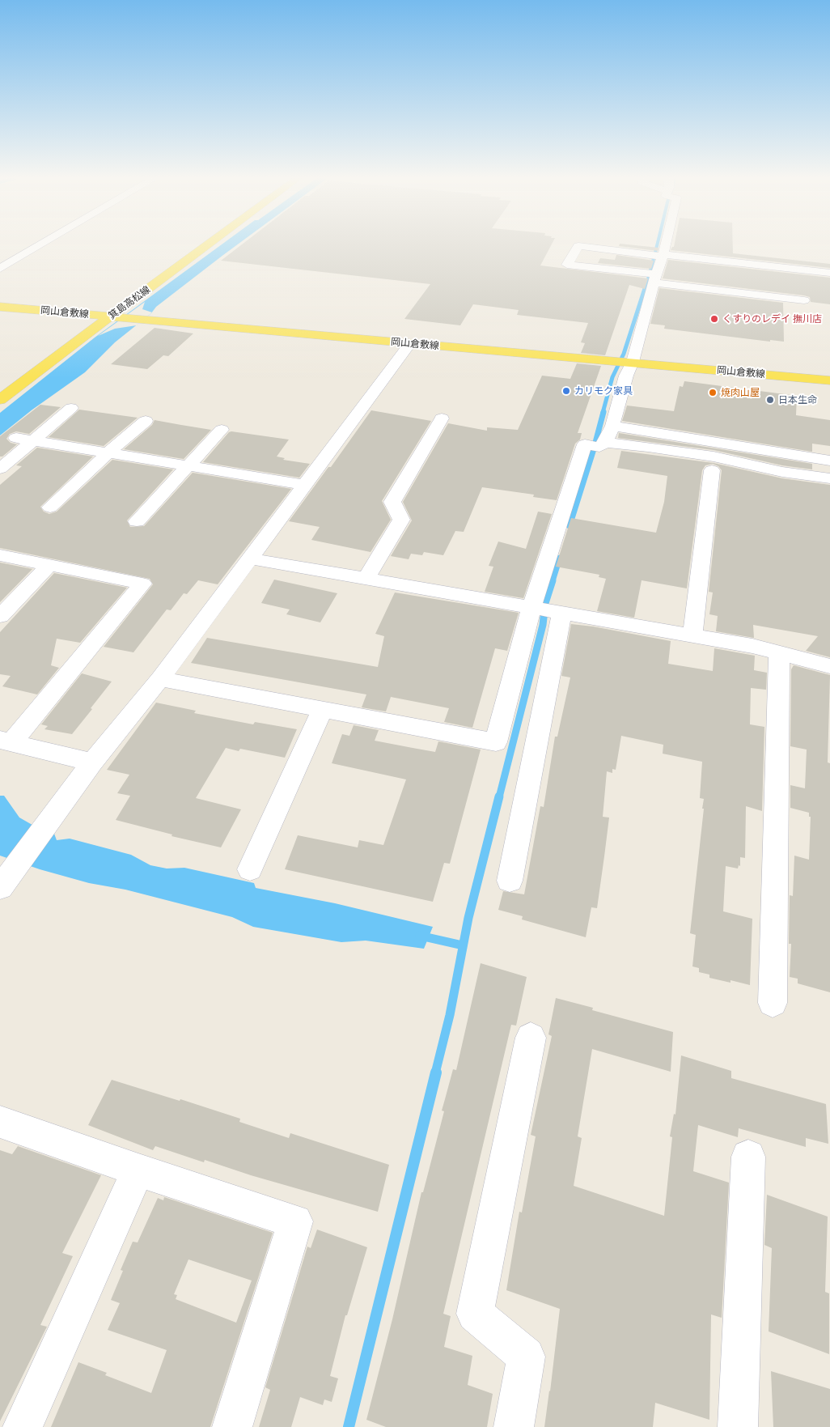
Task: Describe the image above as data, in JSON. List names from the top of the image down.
{
  "streets": {
    "main road": ["箕島高松線", "岡山倉敷線"]
  },
  "crossings": [
    ["箕島高松線", "岡山倉敷線"]
  ],
  "places": [
    "くすりのレデイ 撫川店",
    "カリモク家具",
    "焼肉山屋",
    "日本生命"
  ]
}
